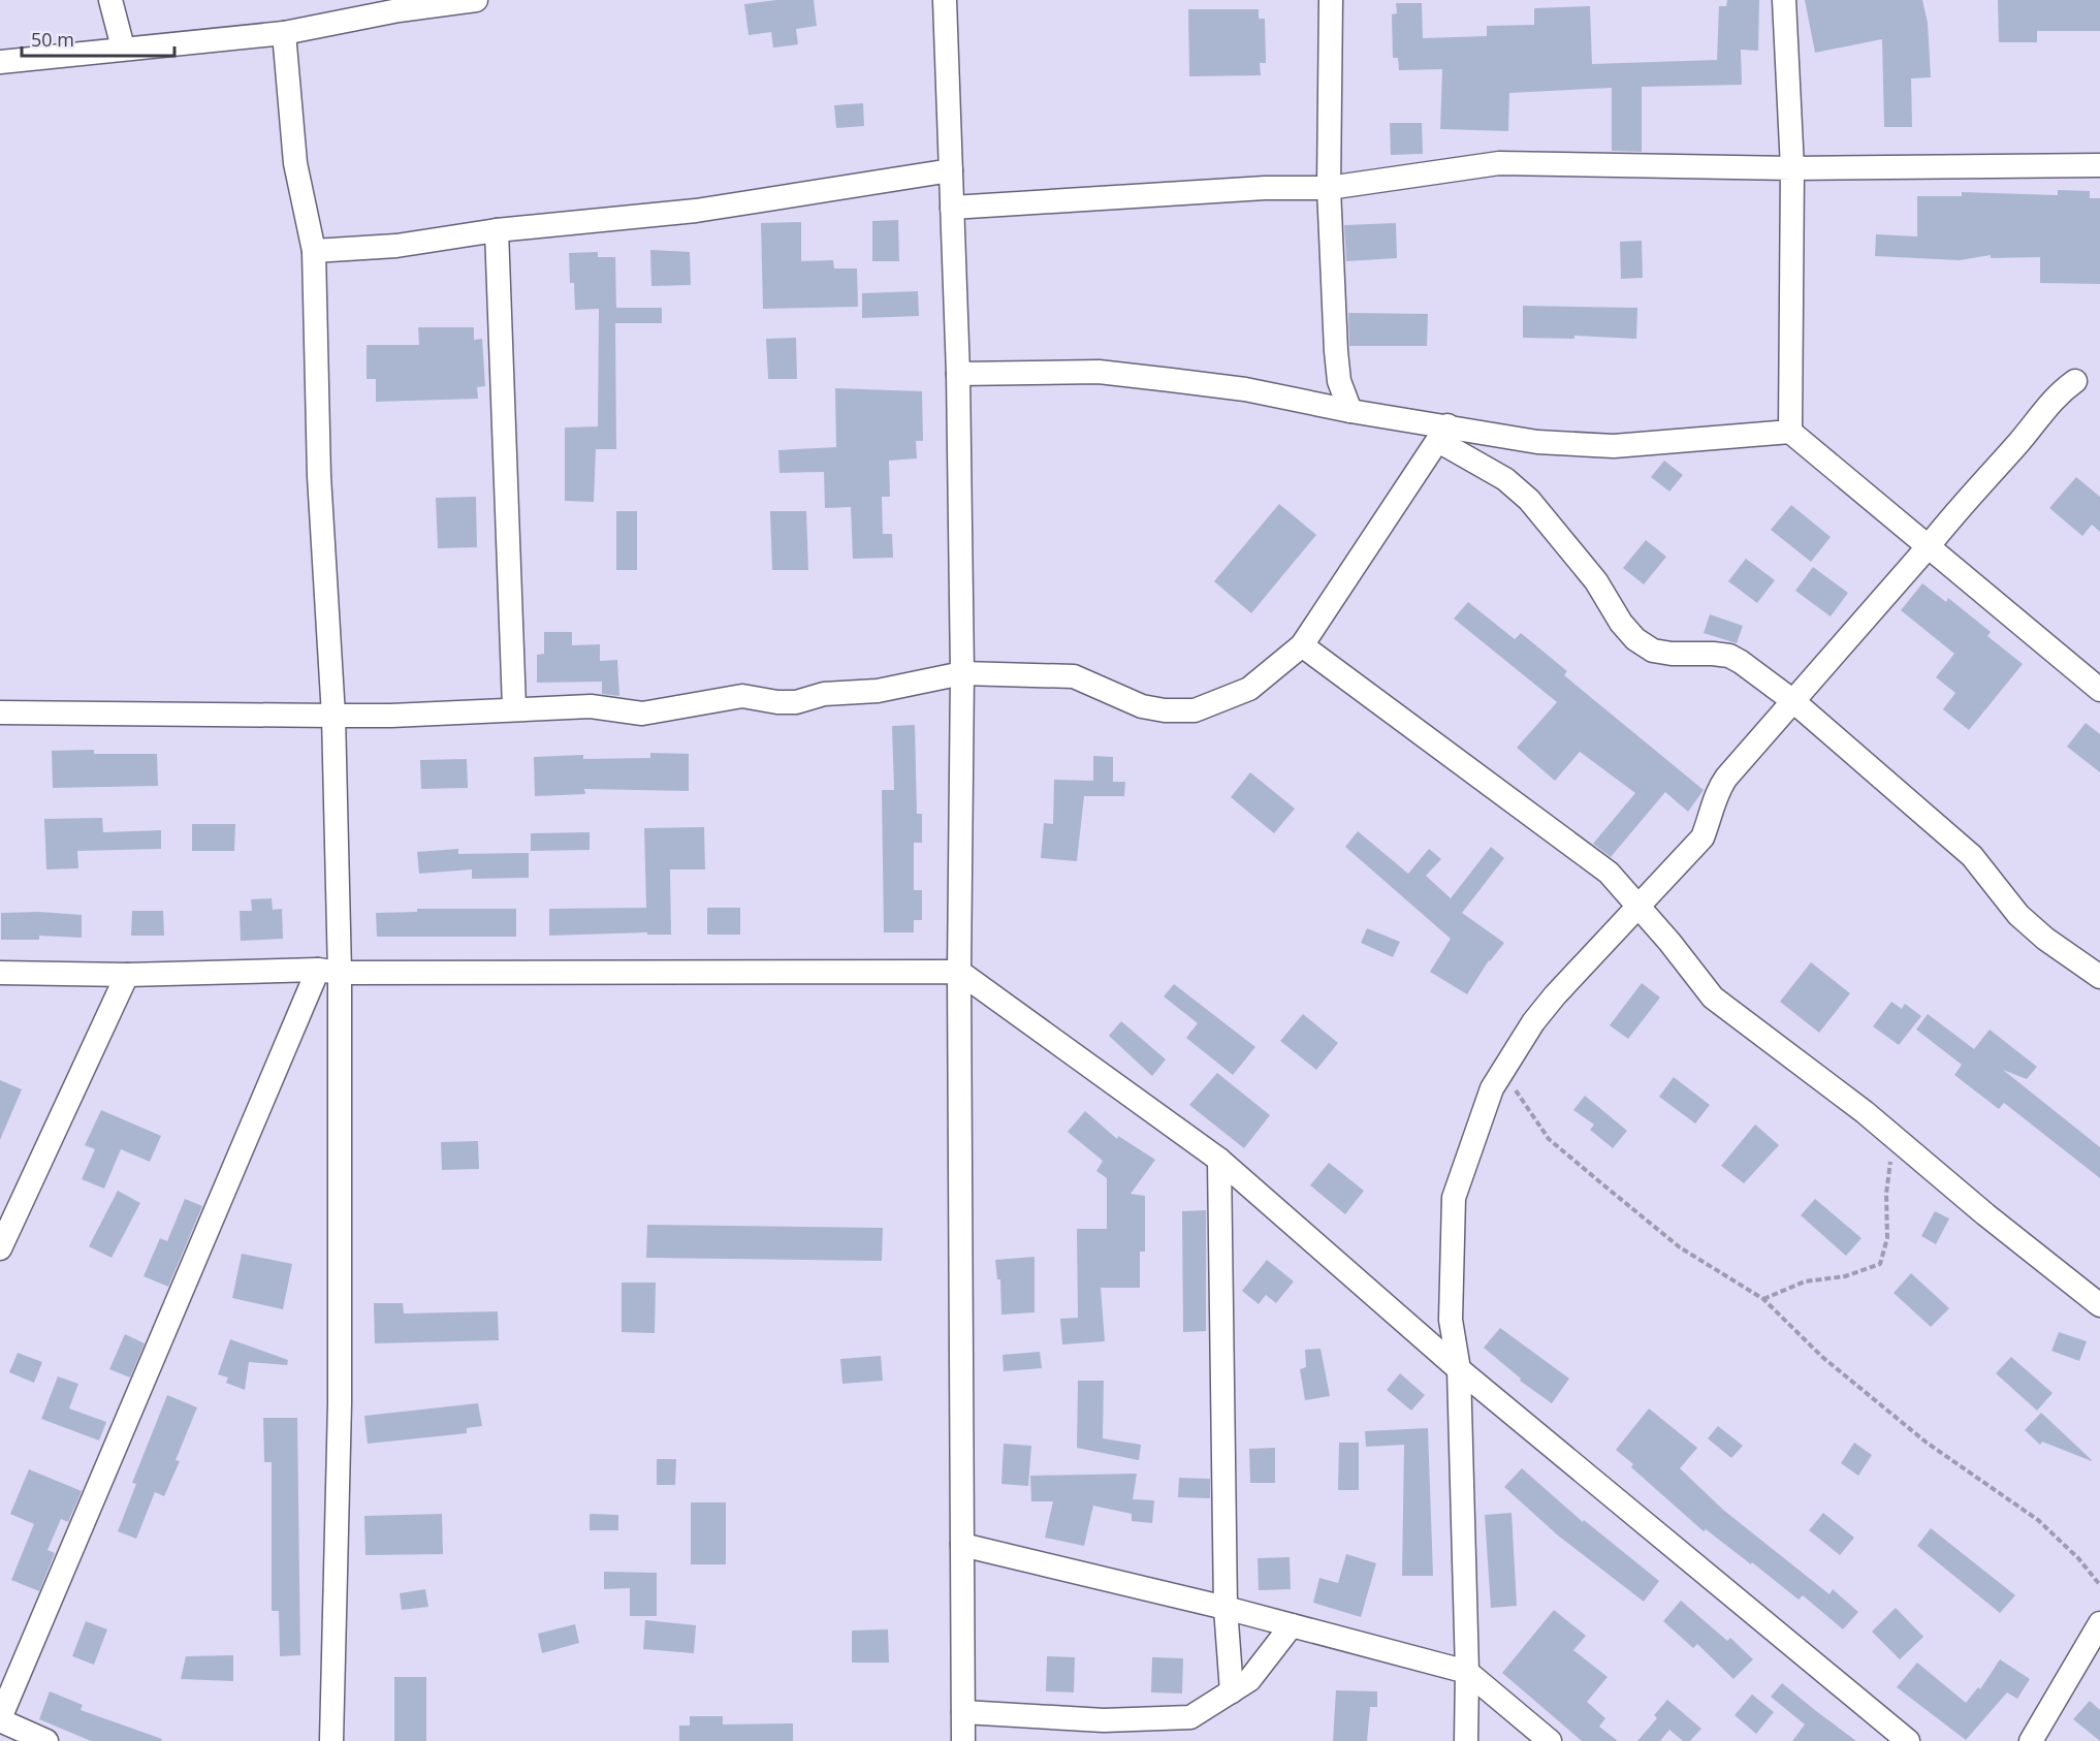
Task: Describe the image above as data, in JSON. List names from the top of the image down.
{
  "scale_bar": "50 m"
}
